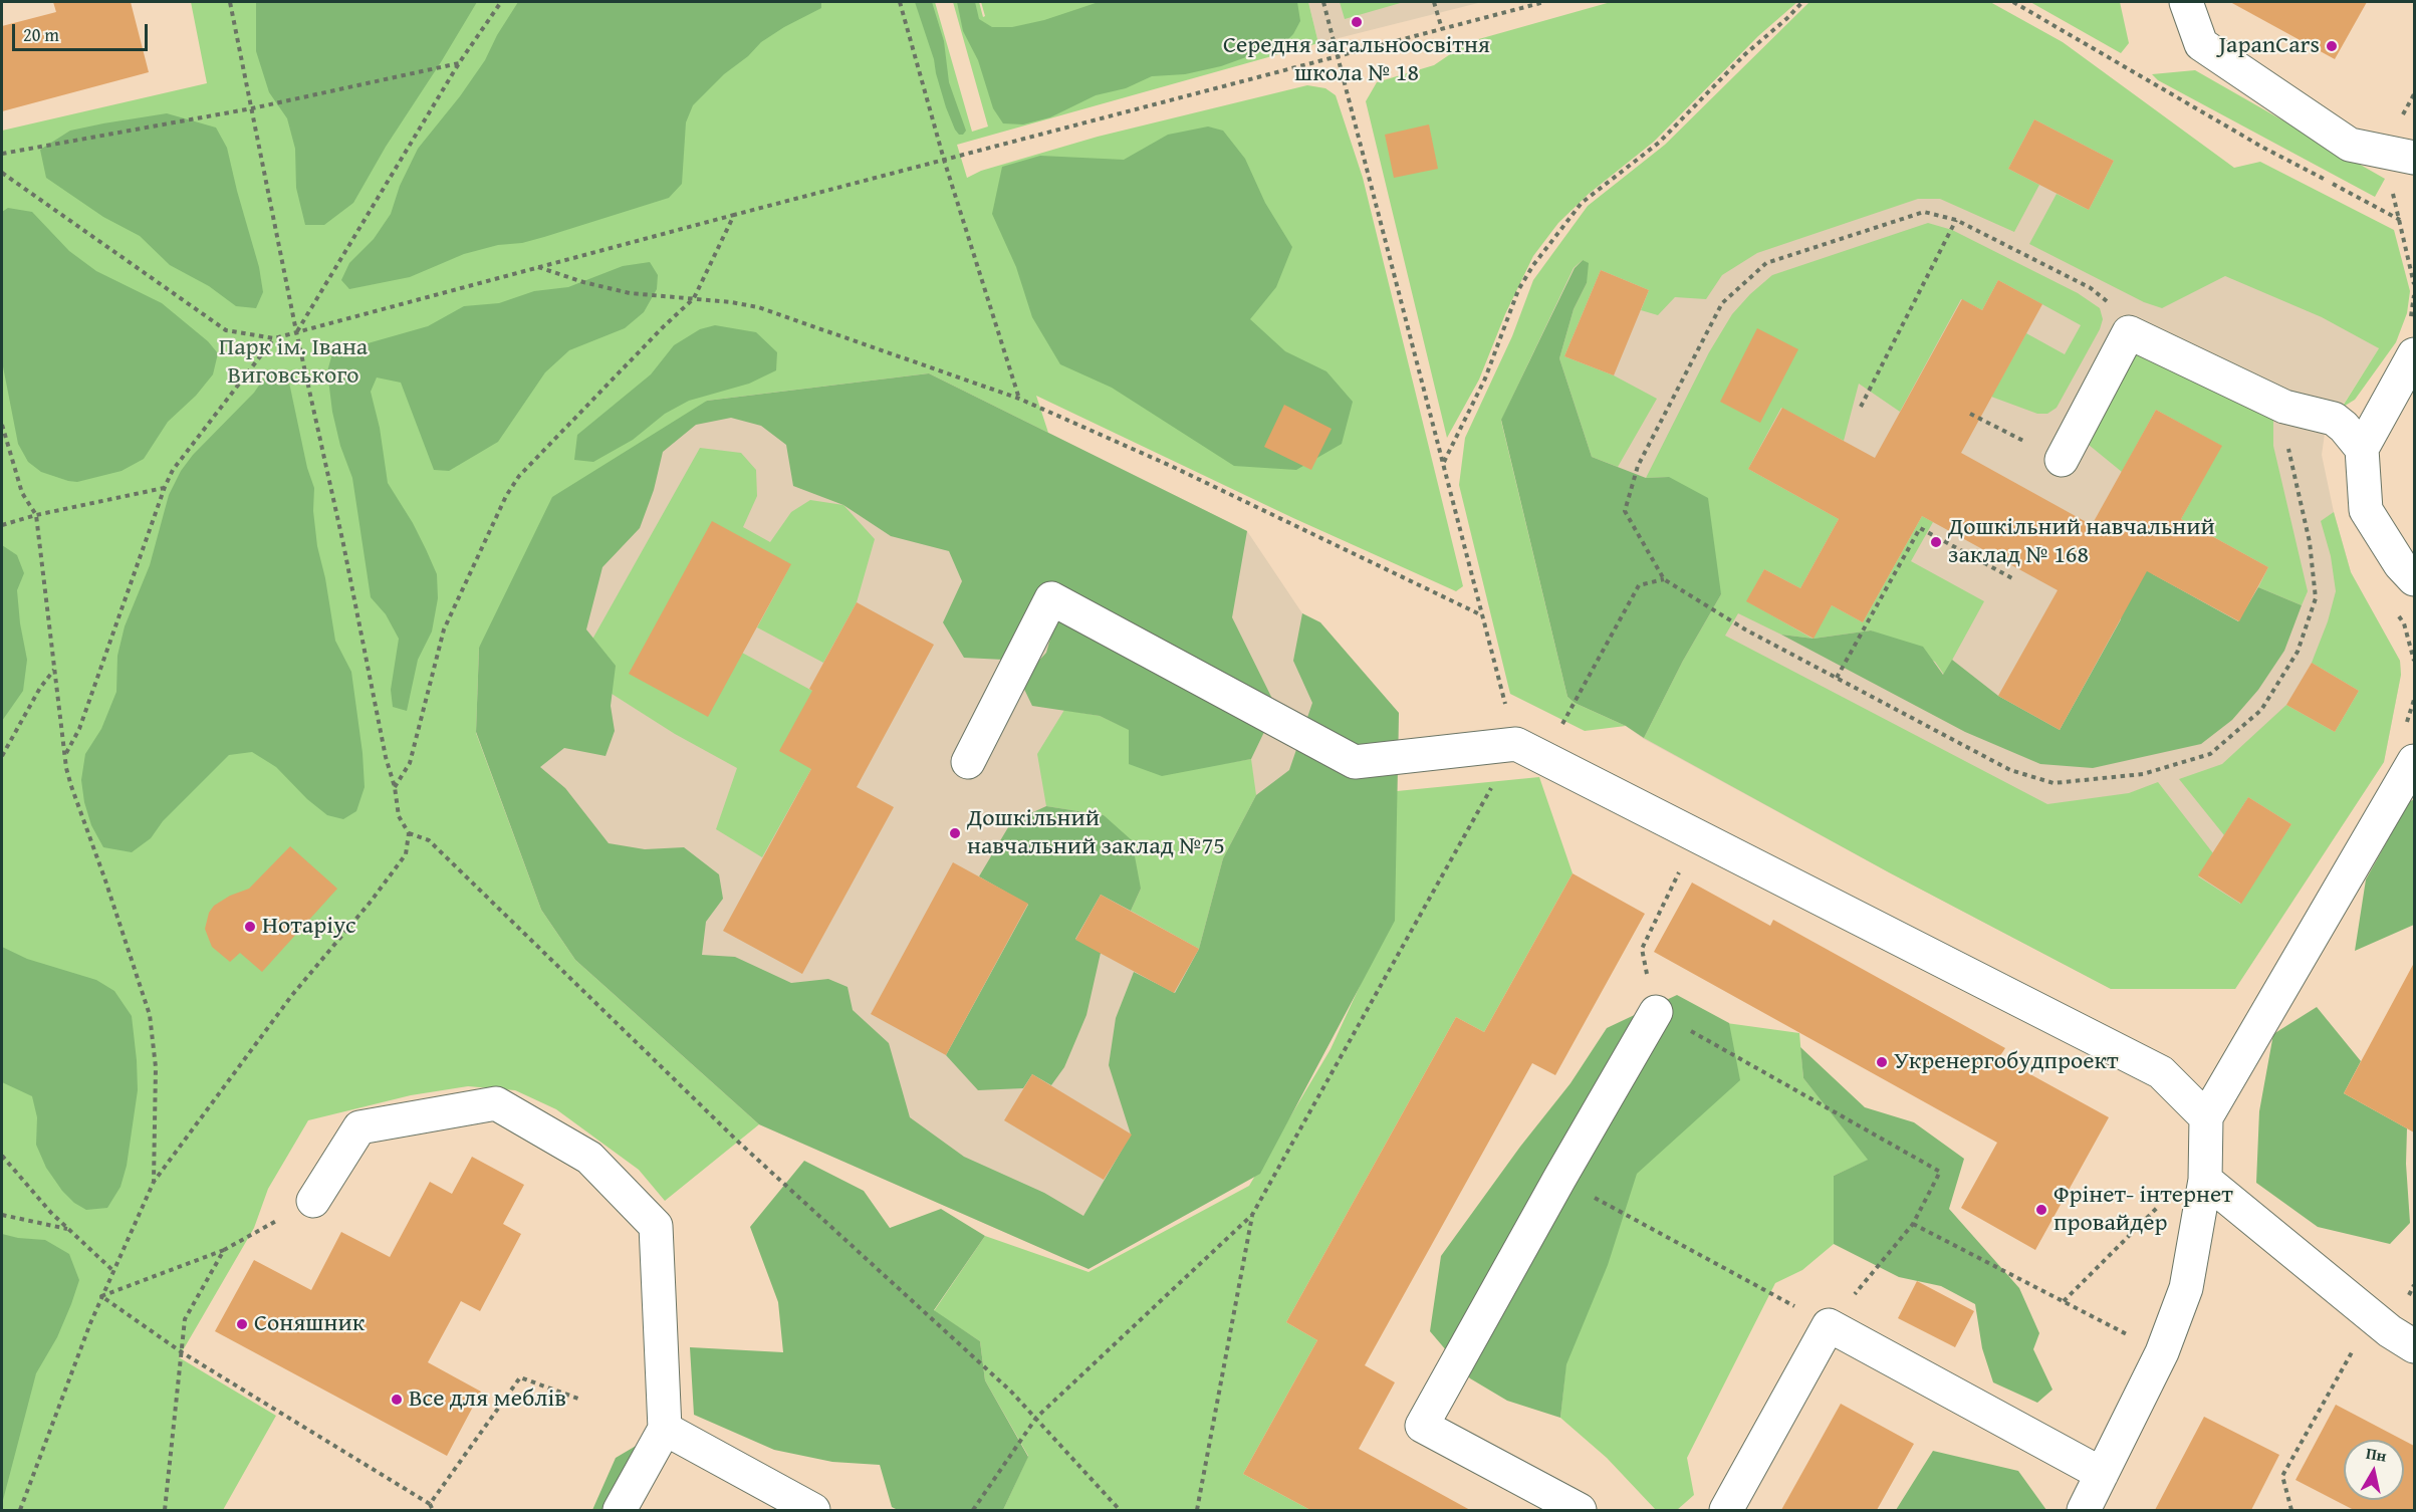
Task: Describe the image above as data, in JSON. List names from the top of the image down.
{
  "parks": ["Парк ім. Івана Виговського"],
  "places": [
    "Середня загальноосвітня школа № 18",
    "JapanCars",
    "Дошкільний навчальний заклад № 168",
    "Дошкільний навчальний заклад №75",
    "Нотаріус",
    "Укренергобудпроект",
    "Фрінет- інтернет провайдер",
    "Соняшник",
    "Все для меблів"
  ],
  "scale_bar": "20 m",
  "north": "top"
}
